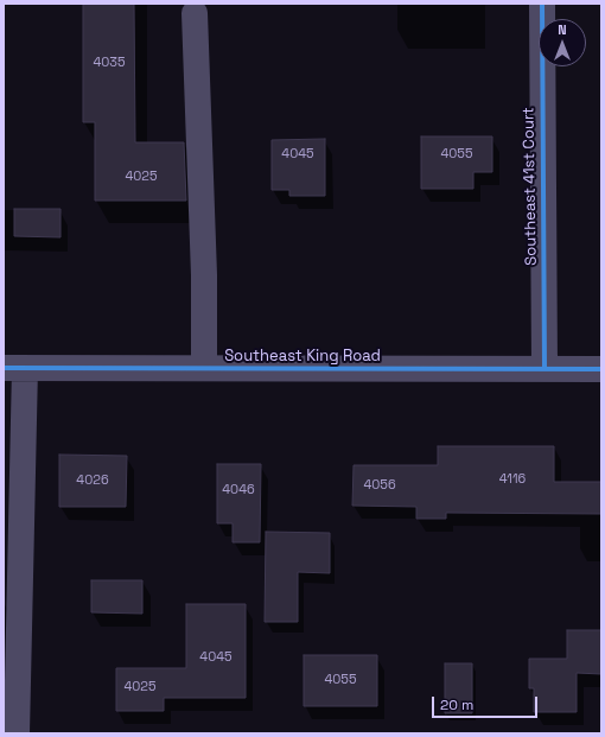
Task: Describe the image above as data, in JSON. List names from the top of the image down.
{
  "streets": {
    "street": ["Southeast 41st Court", "Southeast King Road"]
  },
  "crossings": [
    ["Southeast 41st Court", "Southeast King Road"]
  ],
  "house_numbers": [
    "4035",
    "4045",
    "4055",
    "4025",
    "4116",
    "4026",
    "4056",
    "4046",
    "4045",
    "4055",
    "4025"
  ],
  "scale_bar": "20 m",
  "north": "top"
}
